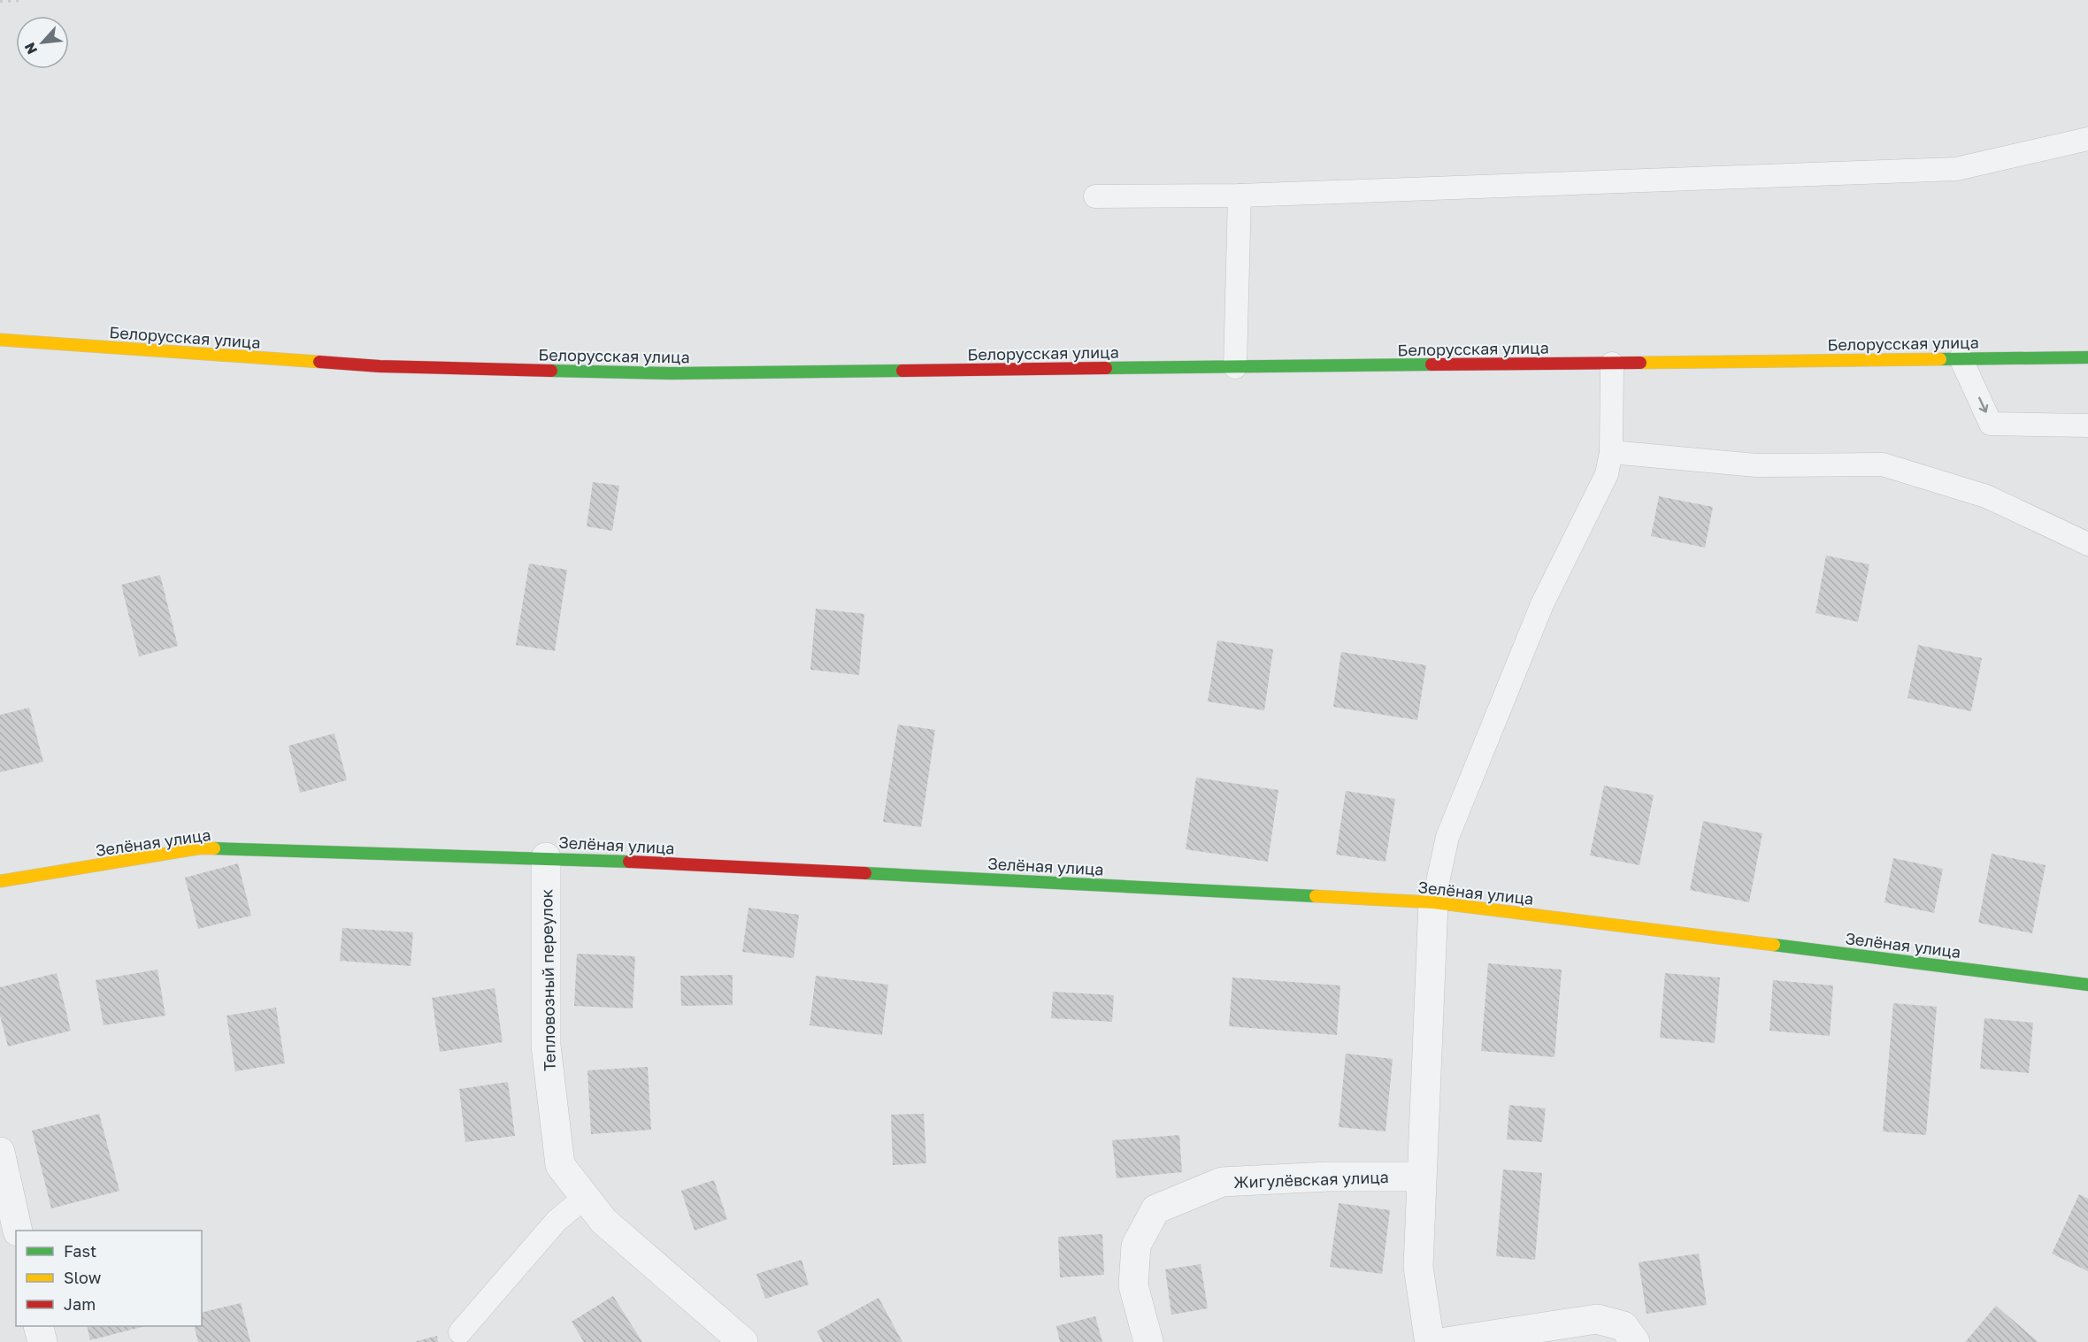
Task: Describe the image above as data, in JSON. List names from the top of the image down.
{
  "streets": {
    "street": [
      "Белорусская улица",
      "Зелёная улица",
      "Тепловозный переулок",
      "Жигулёвская улица"
    ]
  },
  "crossings": [
    ["Зелёная улица", "Тепловозный переулок"]
  ],
  "legend": ["Fast", "Slow", "Jam"],
  "north": "bottom left"
}
